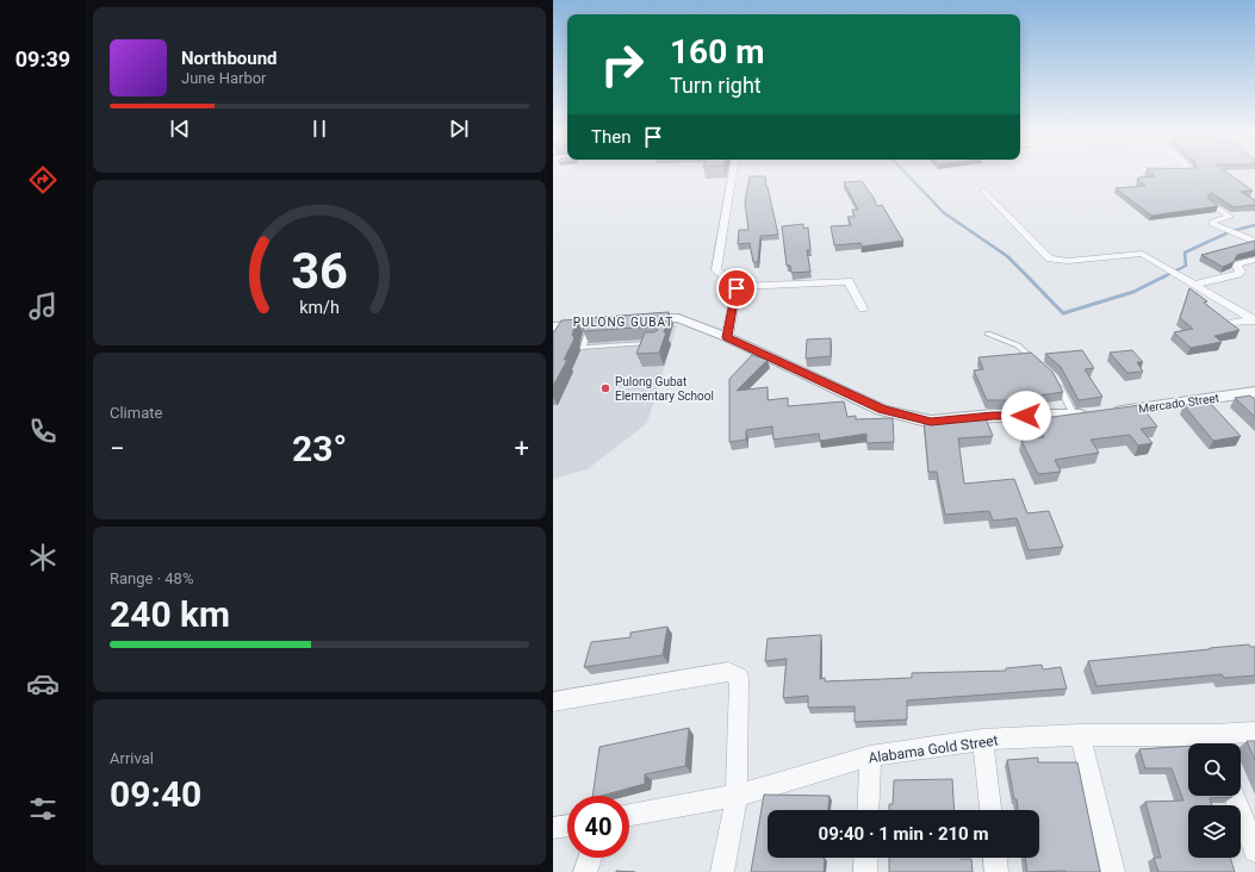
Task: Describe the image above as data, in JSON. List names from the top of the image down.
{
  "streets": {
    "street": ["Mercado Street", "Alabama Gold Street"]
  },
  "districts": ["PULONG GUBAT"],
  "places": ["Pulong Gubat Elementary School"],
  "page": {
    "tabs": "09:39",
    "turn": ["160 m", "Turn right"],
    "song": ["Northbound", "June Harbor"],
    "then": "Then",
    "tile": [
      "Climate",
      ["Range · 48%", "240 km"],
      ["Arrival", "09:40"]
    ],
    "heat": ["−", "23°", "+"],
    "limit": "40",
    "trip": "09:40 · 1 min · 210 m",
    "gauge": ["36", "km/h"]
  }
}
